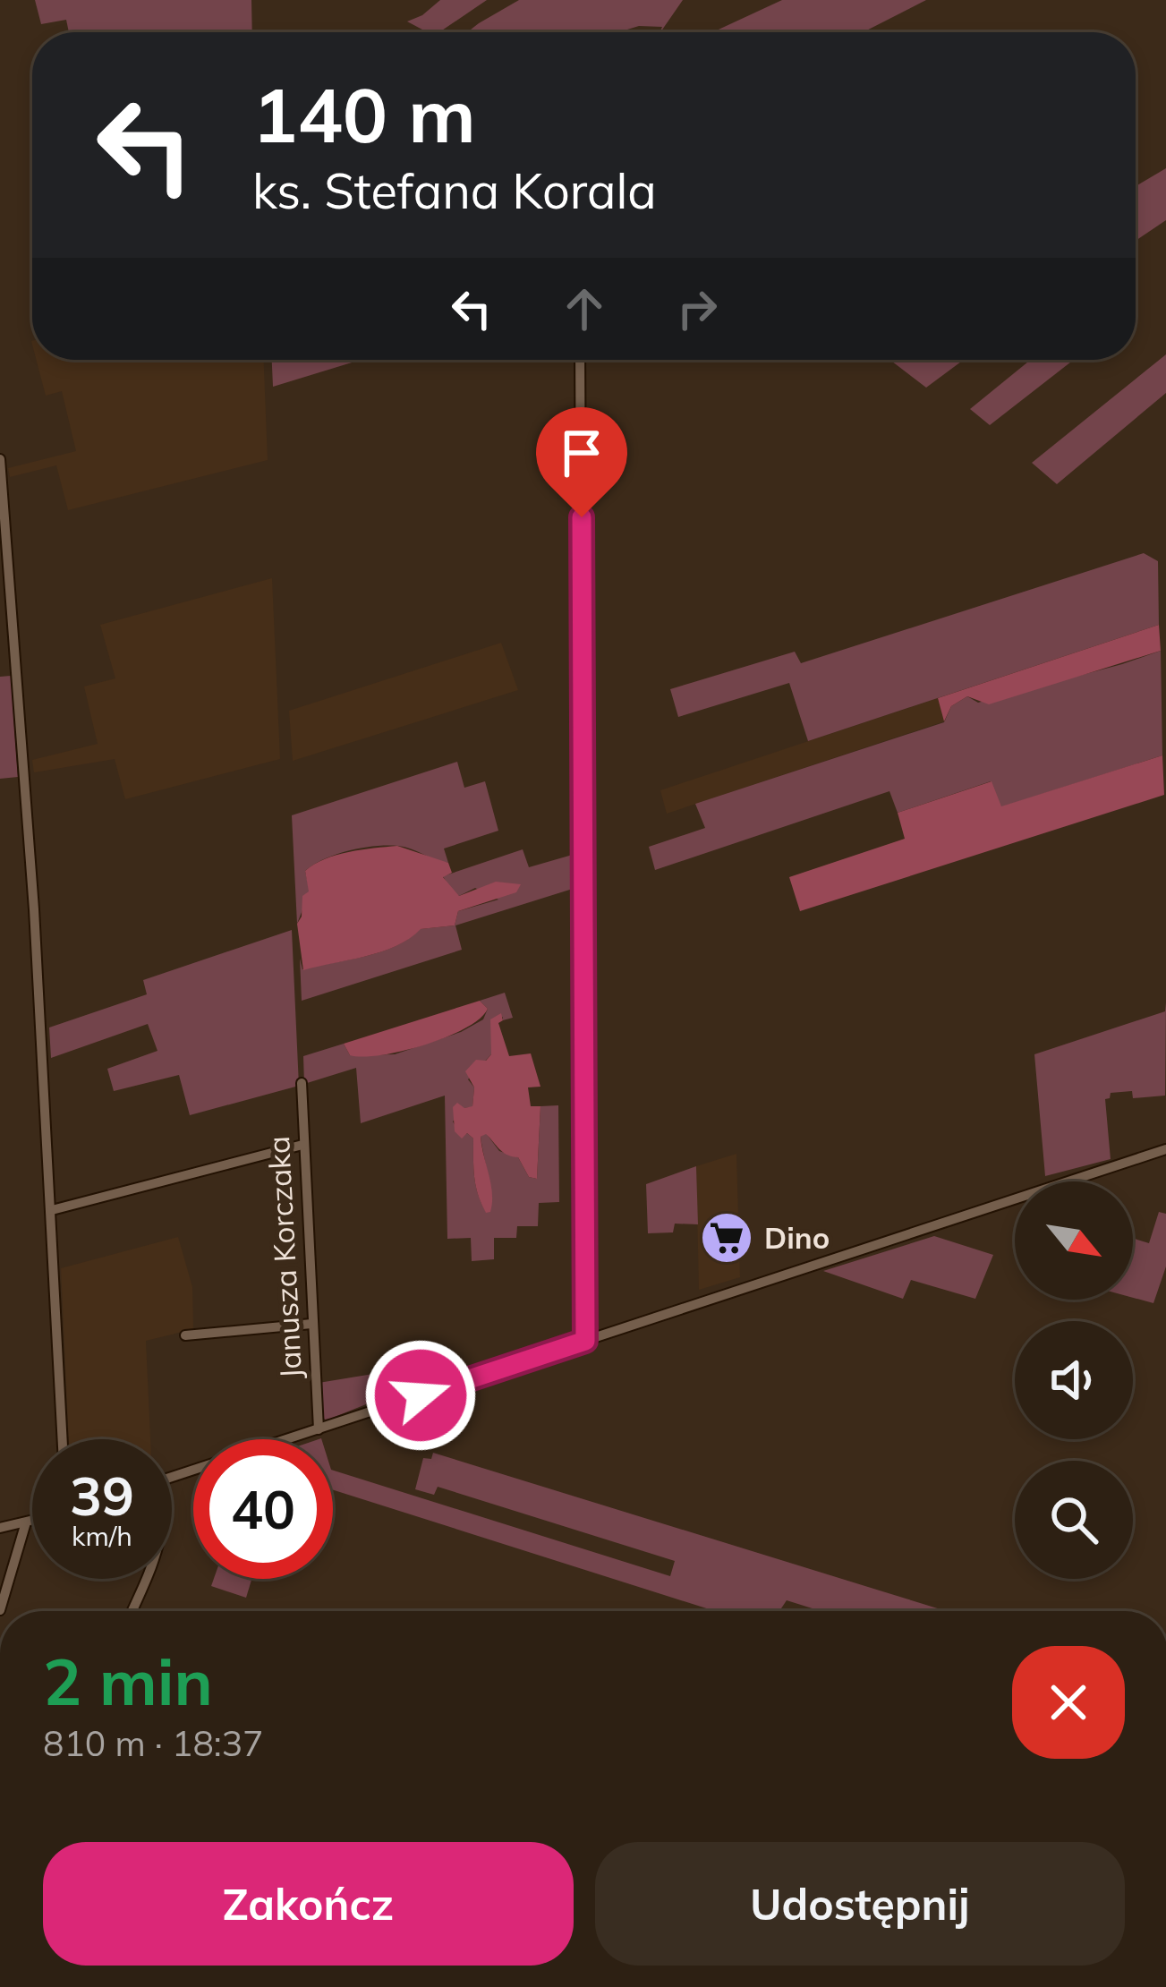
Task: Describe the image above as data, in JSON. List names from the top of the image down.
{
  "streets": {
    "street": ["Janusza Korczaka"]
  },
  "places": {
    "supermarket": ["Dino"]
  },
  "north": "bottom right",
  "page": {
    "turn": ["140 m", "ks. Stefana Korala"],
    "speed": "39 km/h",
    "limit": "40",
    "heading": ["2 min", "810 m · 18:37"],
    "buttons": ["Zakończ", "Udostępnij"]
  }
}
